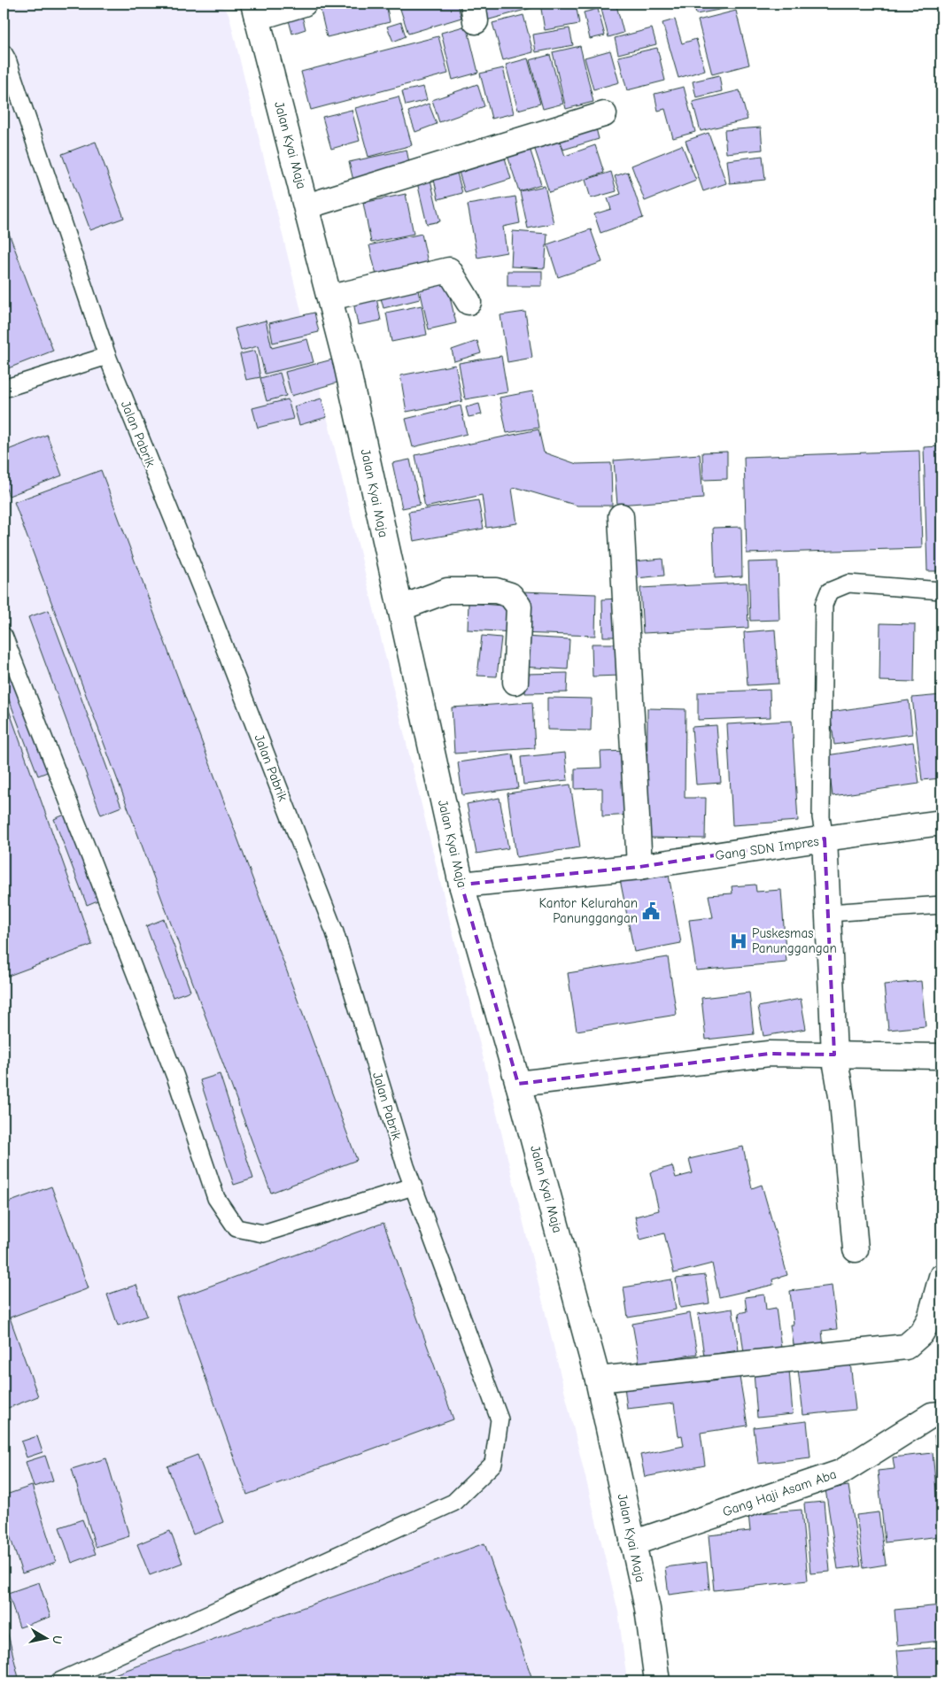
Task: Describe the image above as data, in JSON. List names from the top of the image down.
{
  "streets": {
    "street": ["Jalan Kyai Maja", "Gang SDN Impres", "Gang Haji Asam Aba"],
    "lane": ["Jalan Pabrik"]
  },
  "crossings": [
    ["Jalan Kyai Maja", "Gang SDN Impres"],
    ["Jalan Kyai Maja", "Gang Haji Asam Aba"]
  ],
  "places": {
    "public building": ["Kantor Kelurahan Panunggangan"],
    "hospital": ["Puskesmas Panunggangan"]
  },
  "north": "right"
}
